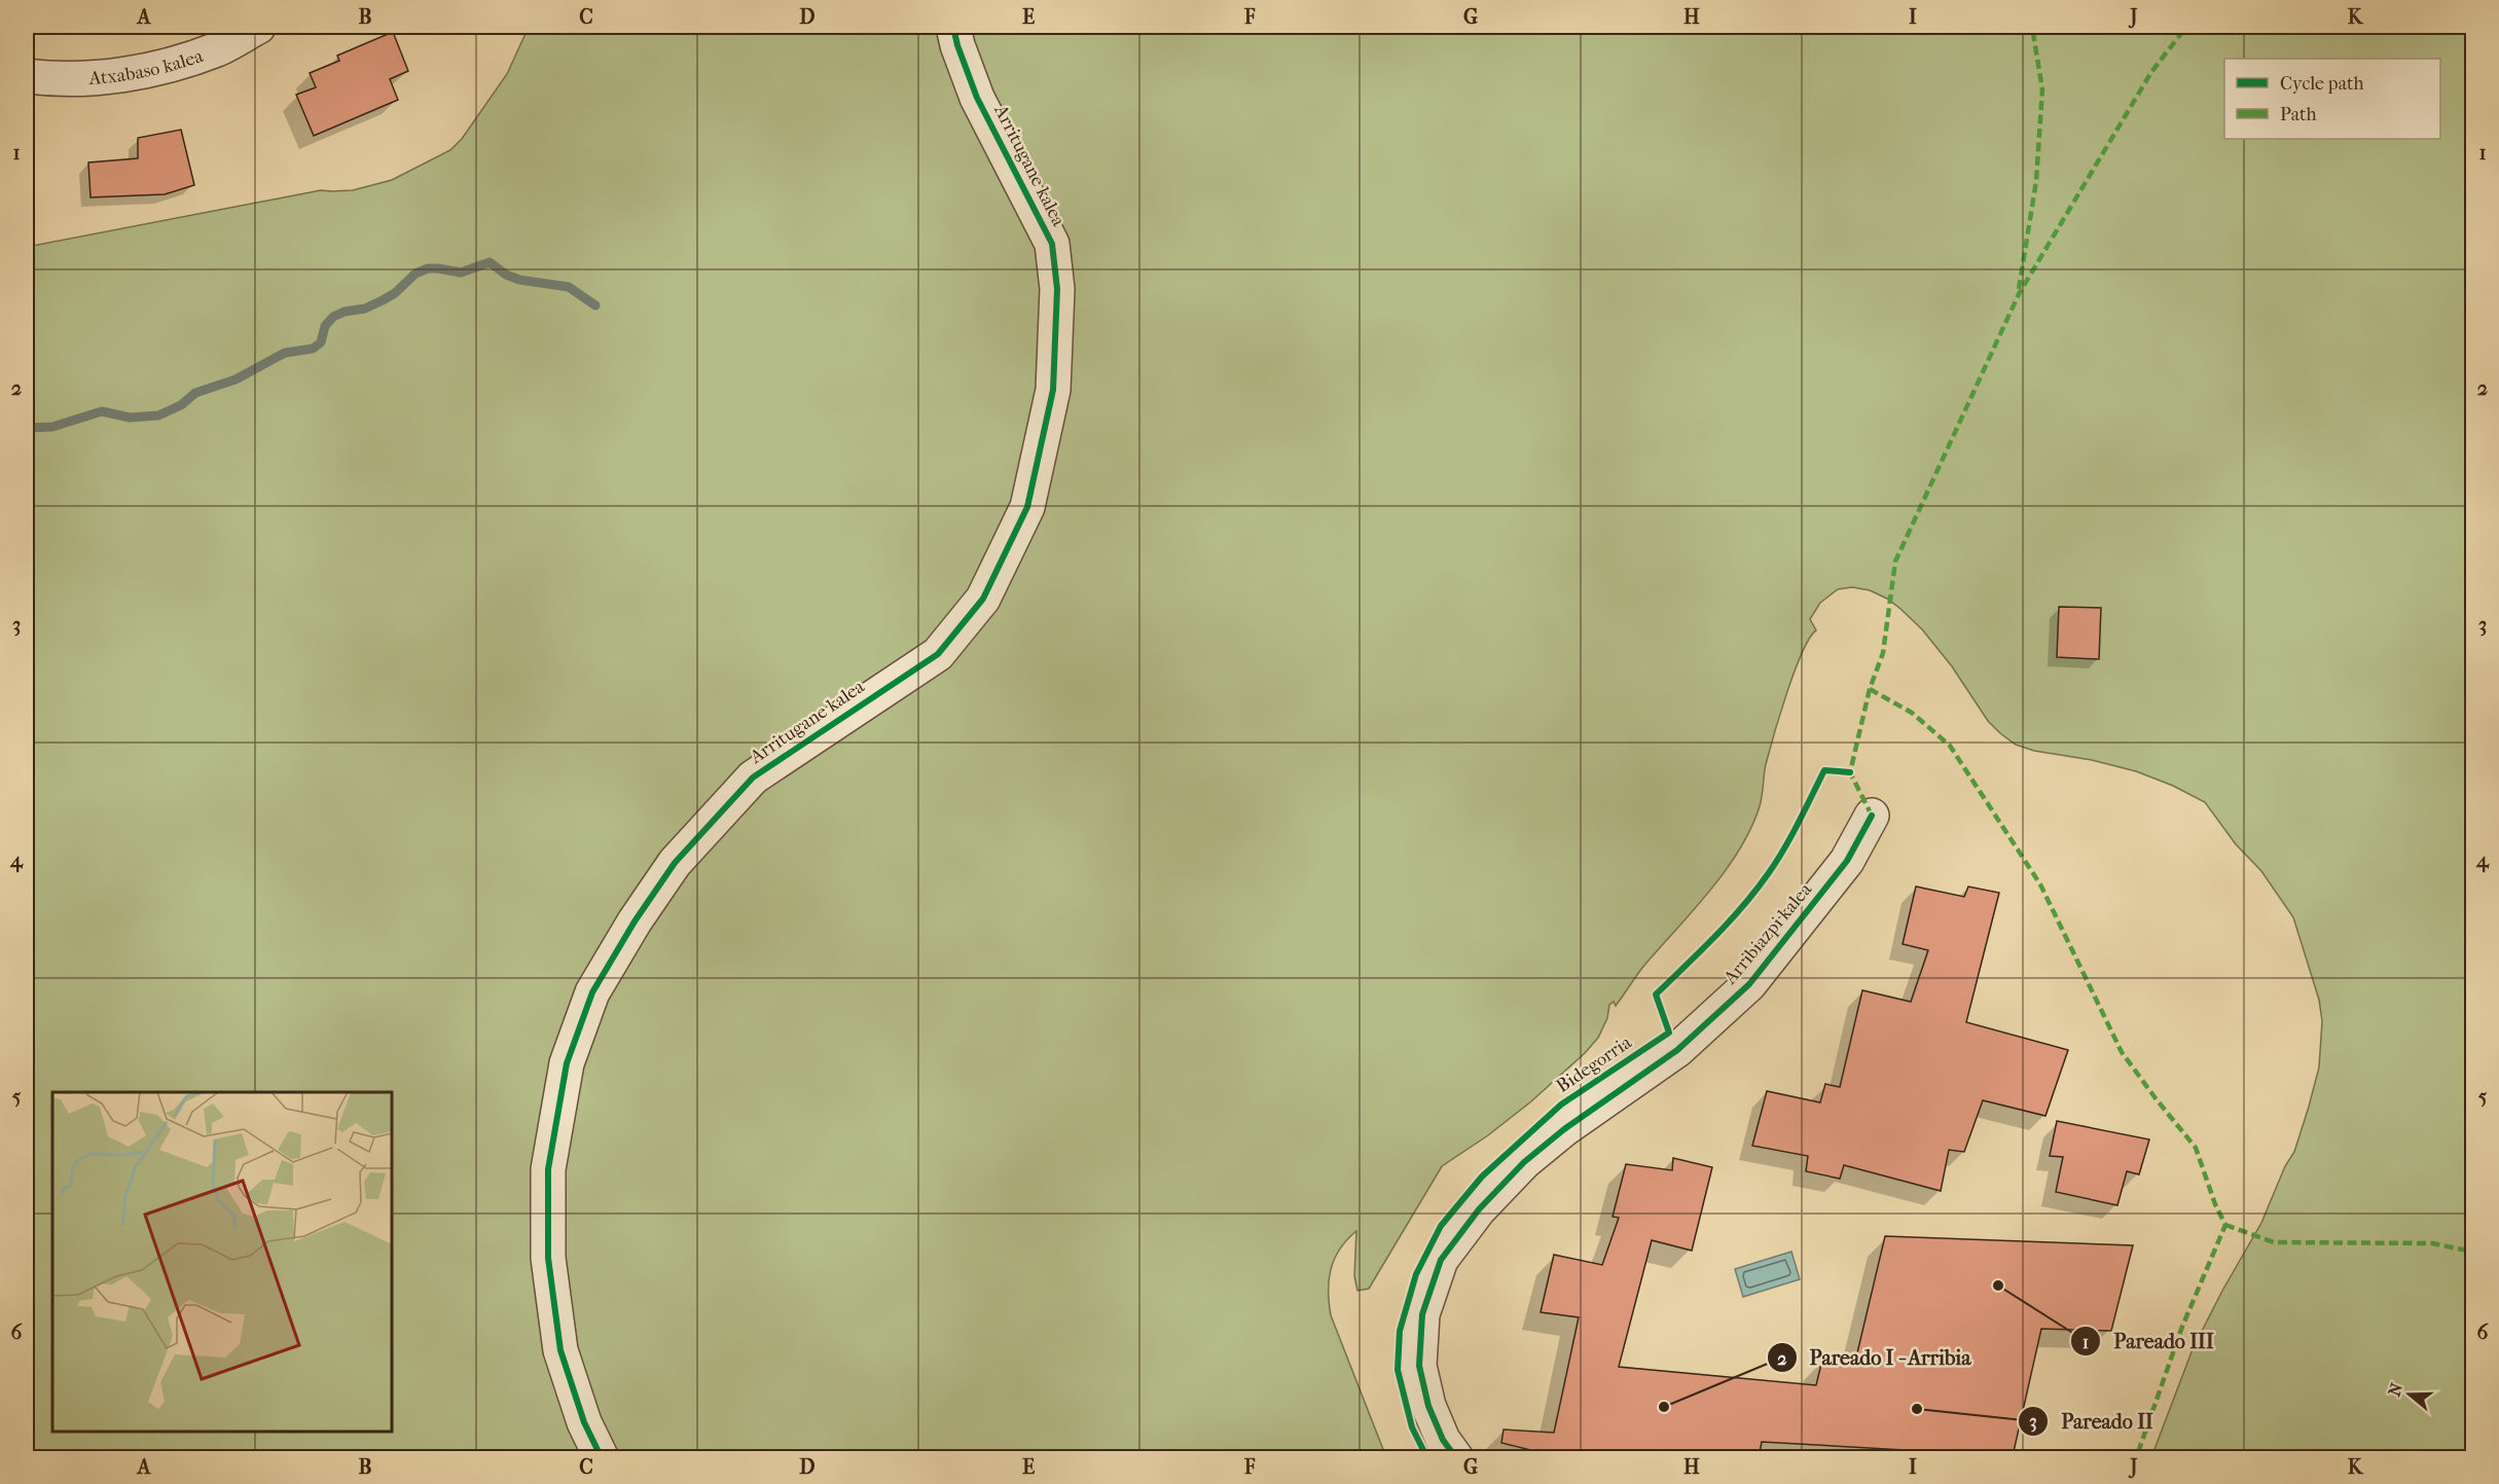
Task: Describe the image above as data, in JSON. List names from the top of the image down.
{
  "streets": {
    "street": ["Atxabaso kalea", "Arritugane kalea", "Arribiazpi kalea"],
    "cycle path": ["Bidegorria"]
  },
  "places": ["Pareado III", "Pareado I - Arribia", "Pareado II"],
  "legend": ["Cycle path", "Path"],
  "north": "left",
  "grid": {
    "columns": [
      "A",
      "B",
      "C",
      "D",
      "E",
      "F",
      "G",
      "H",
      "I",
      "J",
      "K"
    ],
    "rows": [
      "1",
      "2",
      "3",
      "4",
      "5",
      "6"
    ]
  }
}
